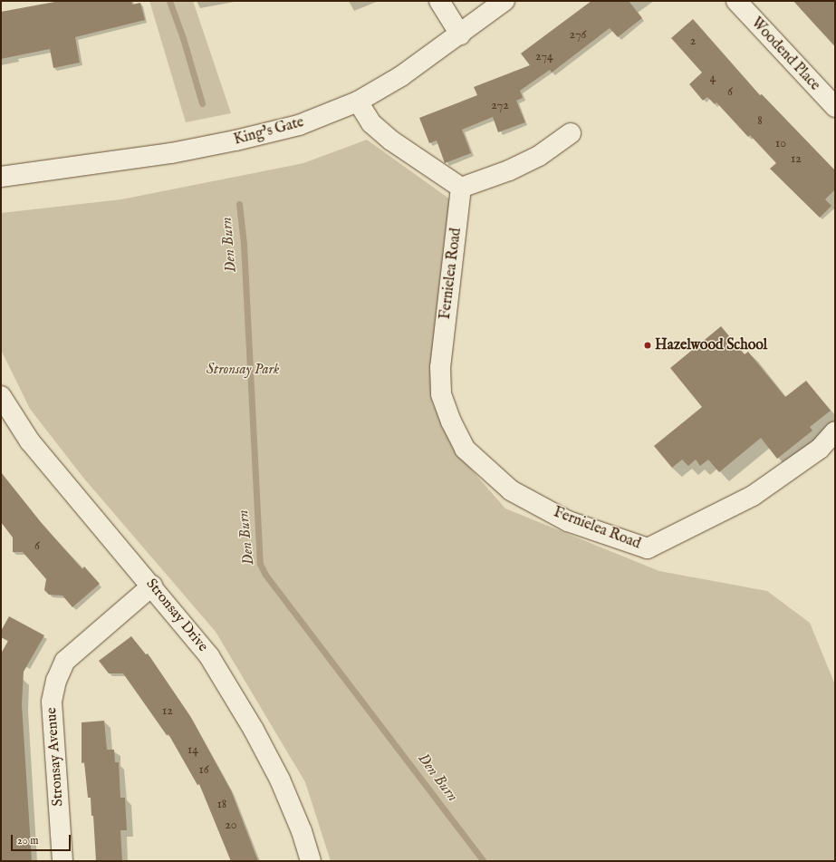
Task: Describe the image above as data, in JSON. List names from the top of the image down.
{
  "streets": {
    "street": [
      "Woodend Place",
      "King's Gate",
      "Fernielea Road",
      "Stronsay Drive",
      "Stronsay Avenue"
    ]
  },
  "crossings": [
    ["Stronsay Drive", "Stronsay Avenue"]
  ],
  "water": ["Den Burn"],
  "parks": ["Stronsay Park"],
  "places": ["Hazelwood School"],
  "house_numbers": [
    "276",
    "2",
    "274",
    "4",
    "6",
    "272",
    "8",
    "10",
    "12",
    "6",
    "12",
    "14",
    "16",
    "18",
    "20"
  ],
  "scale_bar": "20 m"
}
